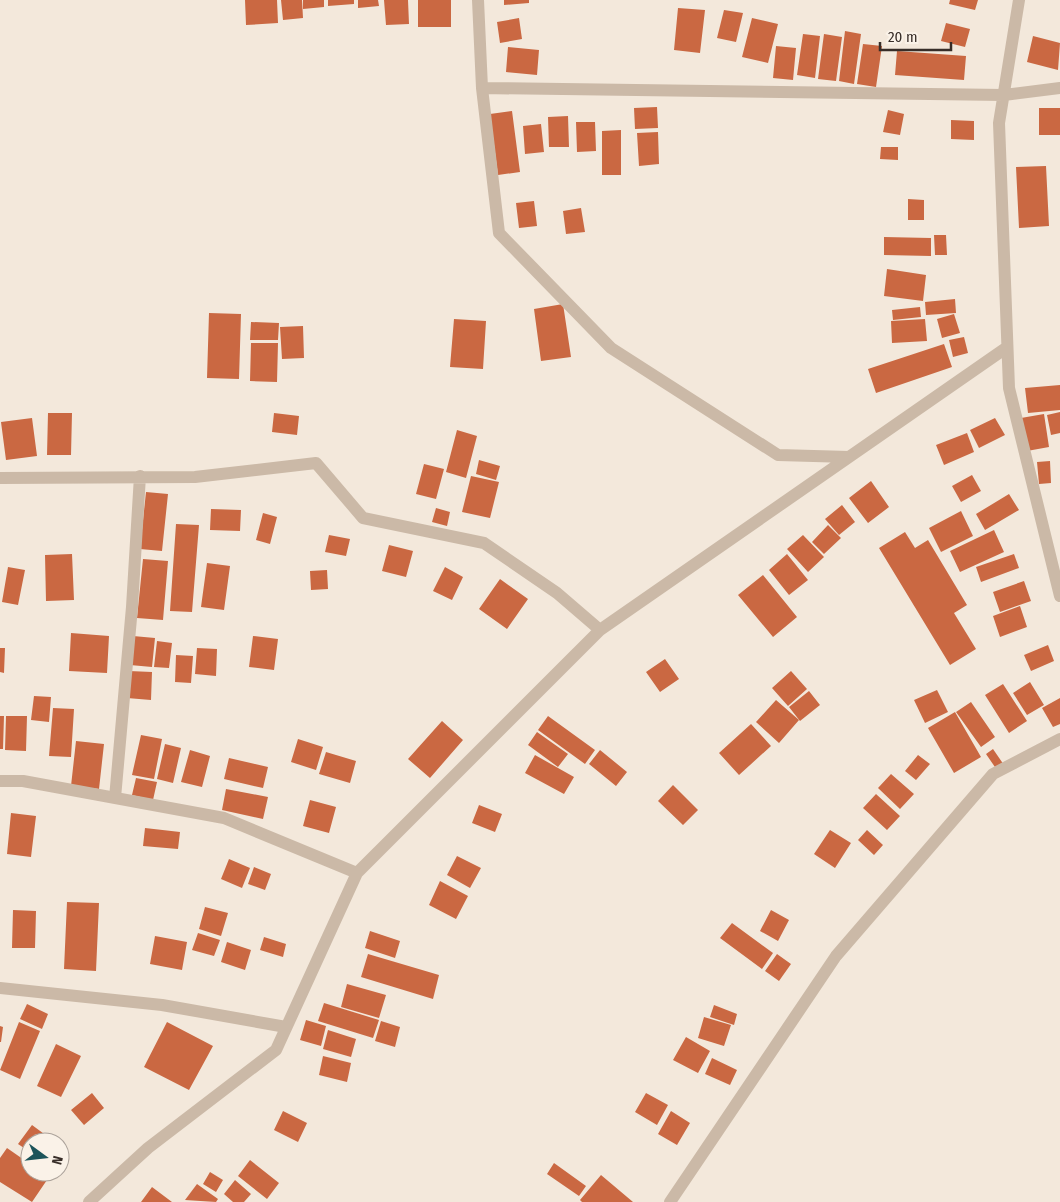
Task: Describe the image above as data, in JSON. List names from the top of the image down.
{
  "scale_bar": "20 m",
  "north": "right"
}
